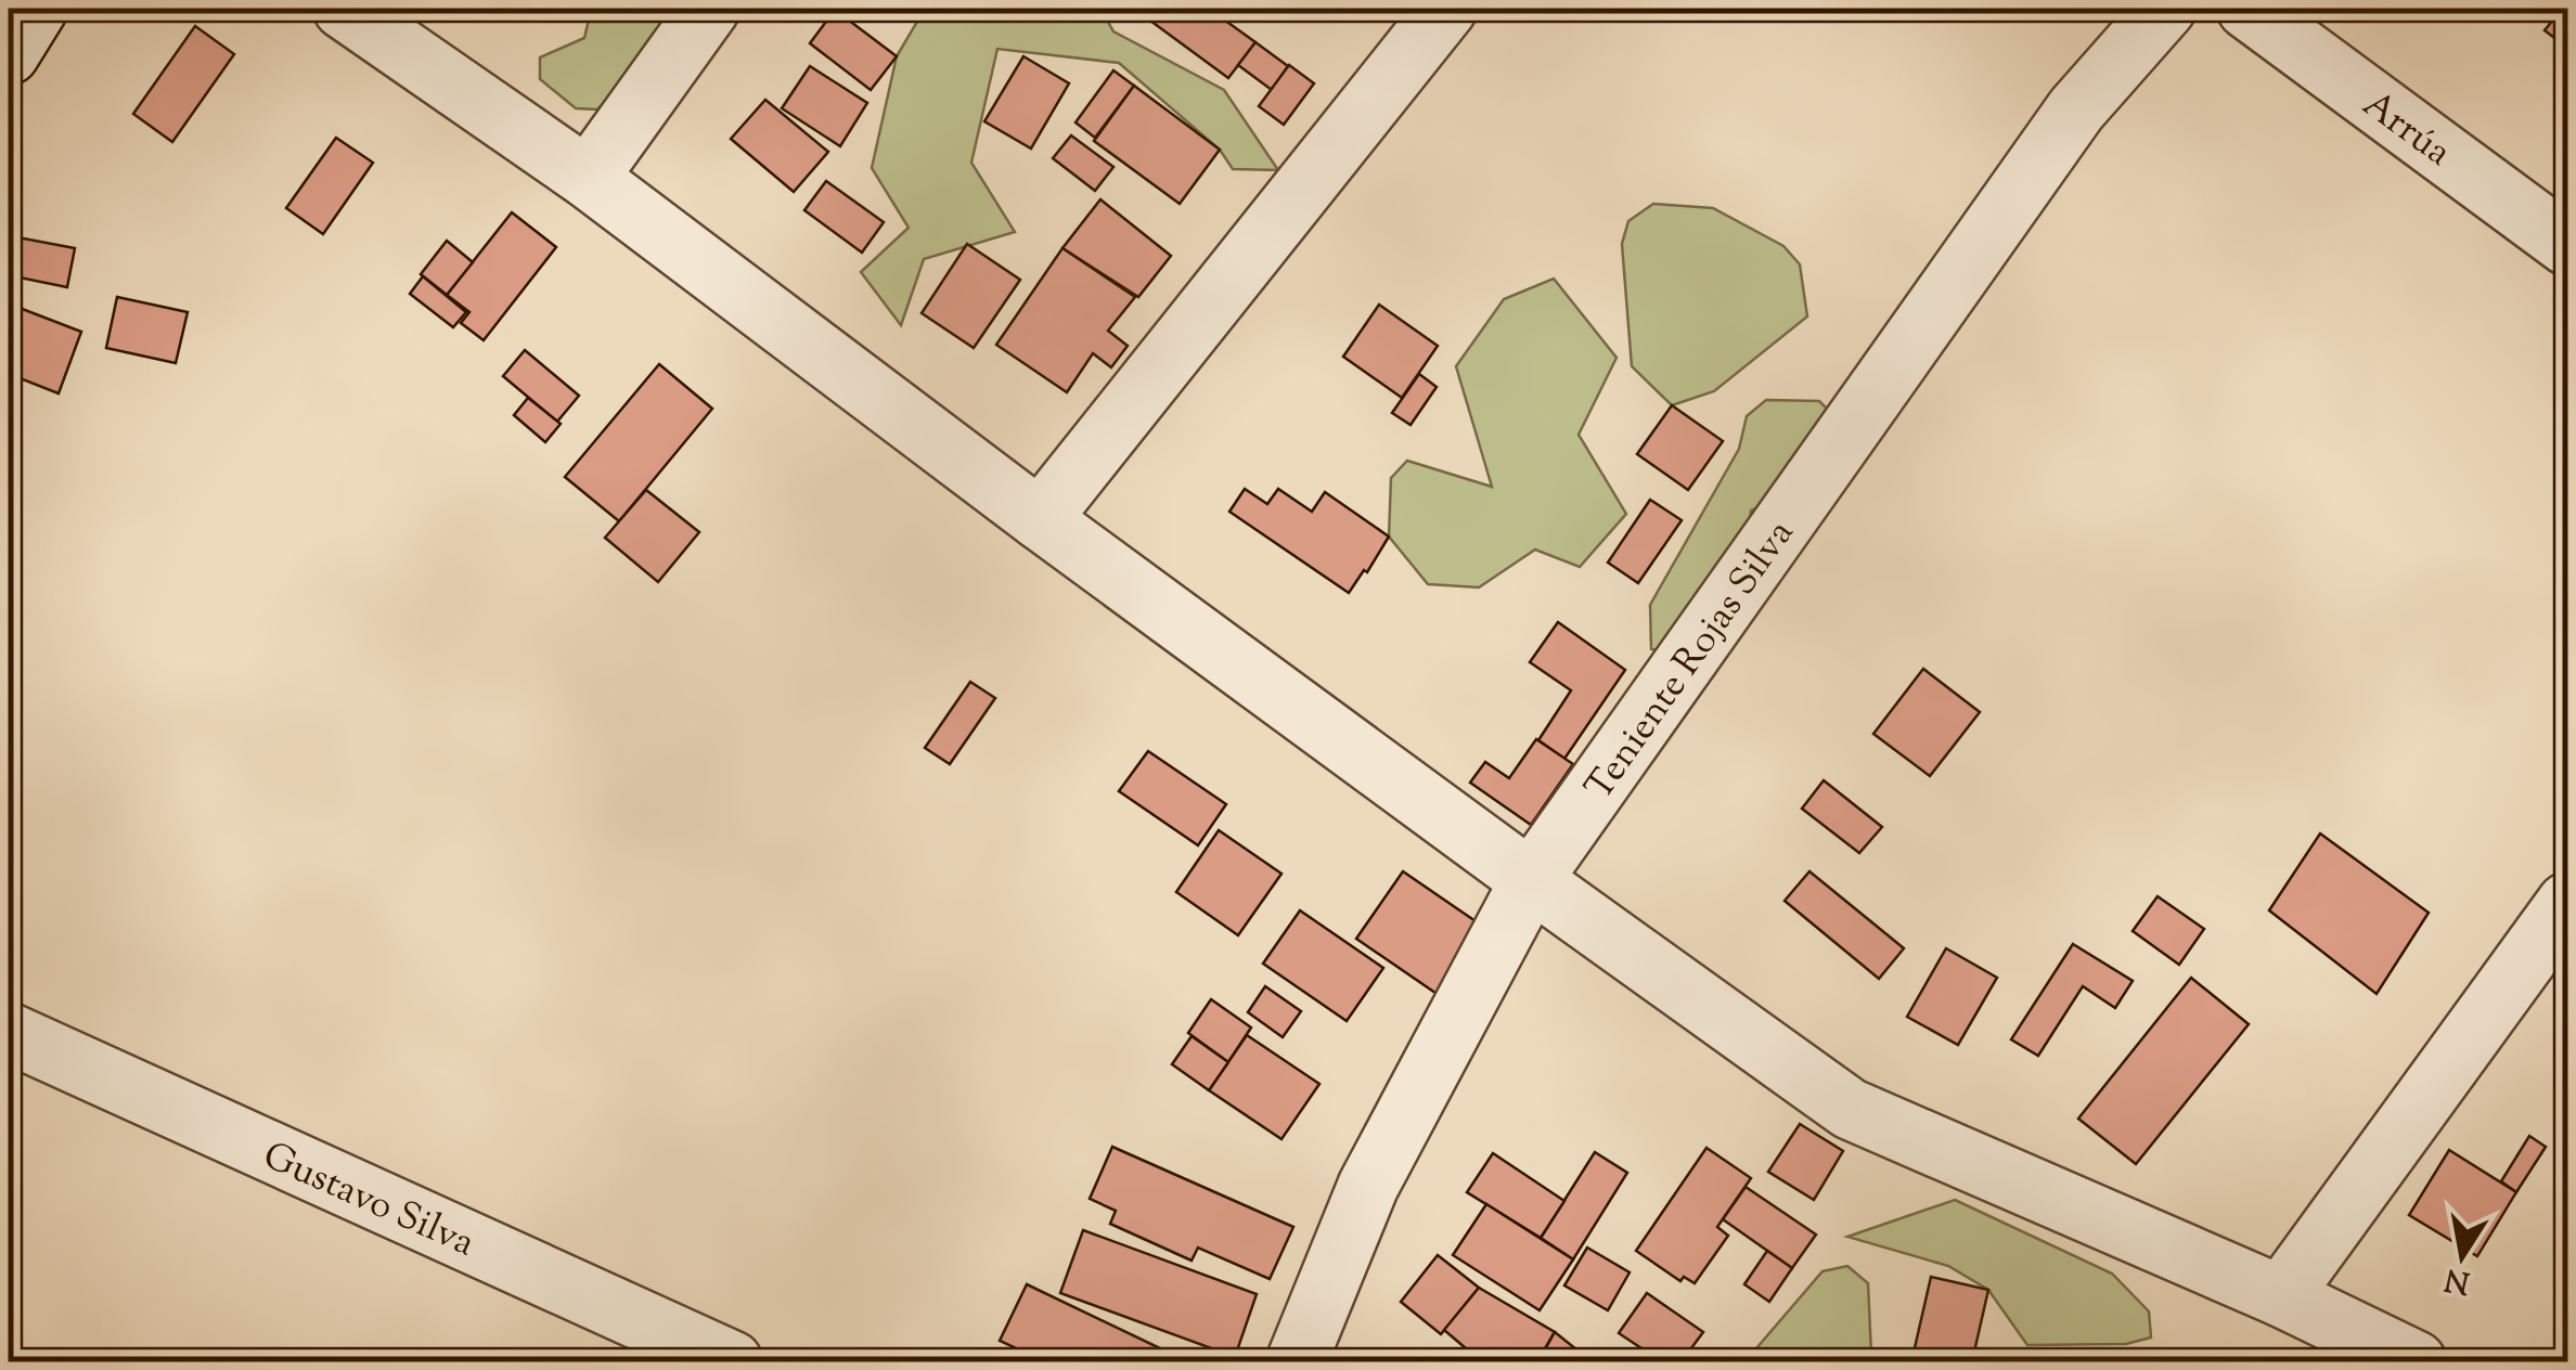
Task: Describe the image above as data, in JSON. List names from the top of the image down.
{
  "streets": {
    "street": ["Arrúa", "Teniente Rojas Silva", "Gustavo Silva"]
  },
  "north": "bottom"
}
